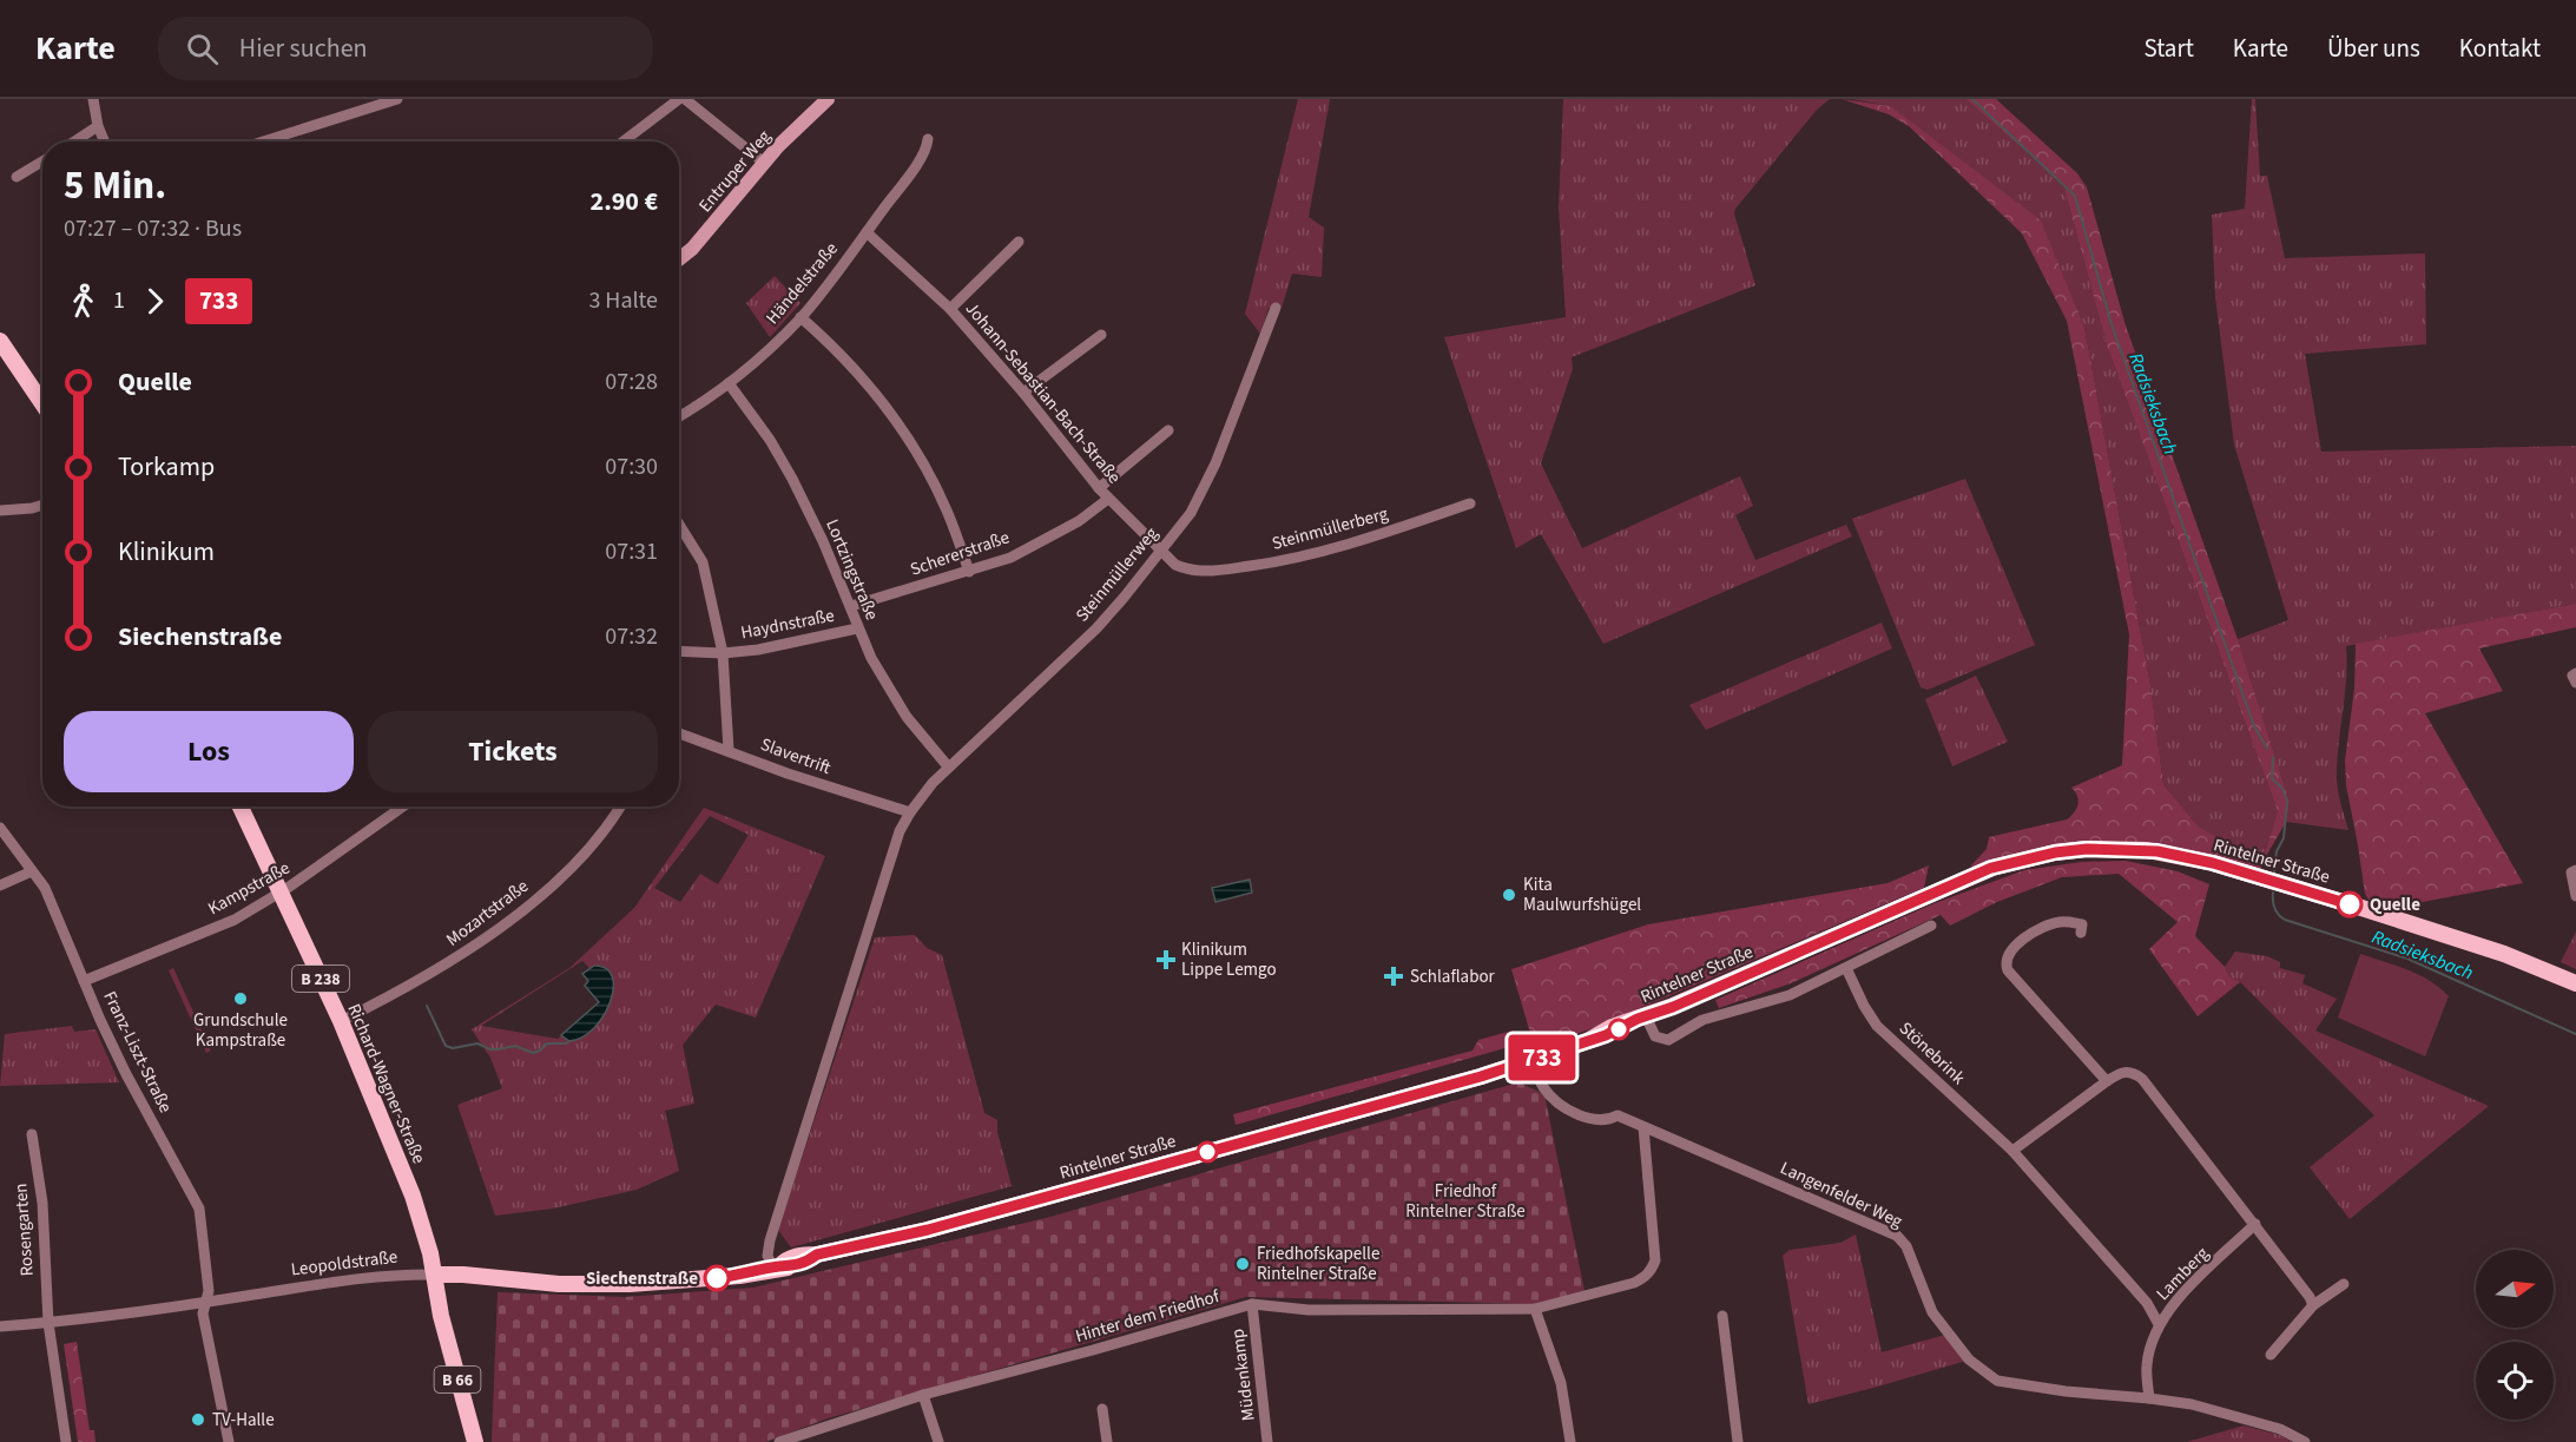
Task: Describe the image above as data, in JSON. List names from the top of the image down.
{
  "streets": {
    "main road": [
      "Entruper Weg",
      "Rintelner Straße",
      "B 238",
      "Richard-Wagner-Straße",
      "Leopoldstraße",
      "B 66"
    ],
    "street": [
      "Händelstraße",
      "Johann-Sebastian-Bach-Straße",
      "Steinmüllerberg",
      "Schererstraße",
      "Lortzingstraße",
      "Steinmüllerweg",
      "Haydnstraße",
      "Slavertrift",
      "Kampstraße",
      "Mozartstraße",
      "Franz-Liszt-Straße",
      "Stönebrink",
      "Langenfelder Weg",
      "Rosengarten",
      "Lamberg",
      "Hinter dem Friedhof",
      "Müdenkamp"
    ]
  },
  "crossings": [
    ["Händelstraße", "Johann-Sebastian-Bach-Straße"],
    ["Händelstraße", "Lortzingstraße"],
    ["Johann-Sebastian-Bach-Straße", "Steinmüllerberg"],
    ["Johann-Sebastian-Bach-Straße", "Schererstraße"],
    ["Johann-Sebastian-Bach-Straße", "Steinmüllerweg"],
    ["Steinmüllerberg", "Steinmüllerweg"],
    ["Schererstraße", "Lortzingstraße"],
    ["Lortzingstraße", "Steinmüllerweg"],
    ["Lortzingstraße", "Haydnstraße"],
    ["Steinmüllerweg", "Slavertrift"],
    ["Rintelner Straße", "Langenfelder Weg"],
    ["Rintelner Straße", "Leopoldstraße"],
    ["Kampstraße", "Franz-Liszt-Straße"],
    ["Kampstraße", "Richard-Wagner-Straße"],
    ["Mozartstraße", "Richard-Wagner-Straße"],
    ["Franz-Liszt-Straße", "Leopoldstraße"],
    ["Stönebrink", "Lamberg"],
    ["Richard-Wagner-Straße", "Leopoldstraße"],
    ["Richard-Wagner-Straße", "B 66"],
    ["Langenfelder Weg", "Lamberg"],
    ["Langenfelder Weg", "Hinter dem Friedhof"],
    ["Rosengarten", "Leopoldstraße"],
    ["Leopoldstraße", "B 66"],
    ["Hinter dem Friedhof", "Müdenkamp"]
  ],
  "water": ["Radsieksbach"],
  "parks": ["Friedhof Rintelner Straße"],
  "places": {
    "other": [
      "Kita Maulwurfshügel",
      "Quelle",
      "Grundschule Kampstraße",
      "Friedhofskapelle Rintelner Straße",
      "Siechenstraße",
      "TV-Halle"
    ],
    "health": ["Klinikum Lippe Lemgo", "Schlaflabor"]
  },
  "lines": ["bus line 733"],
  "north": "right",
  "page": {
    "header": "Karte",
    "search": "Hier suchen",
    "nav": [
      "Start",
      "Karte",
      "Über uns",
      "Kontakt"
    ],
    "on_map": "733",
    "heading": ["5 Min.", "07:27 – 07:32 · Bus", "2.90 €"],
    "legs": ["1", "733", "3 Halte"],
    "list": [
      {
        "name": "Quelle",
        "value": "07:28"
      },
      {
        "name": "Torkamp",
        "value": "07:30"
      },
      {
        "name": "Klinikum",
        "value": "07:31"
      },
      {
        "name": "Siechenstraße",
        "value": "07:32"
      }
    ],
    "buttons": ["Los", "Tickets"]
  }
}
